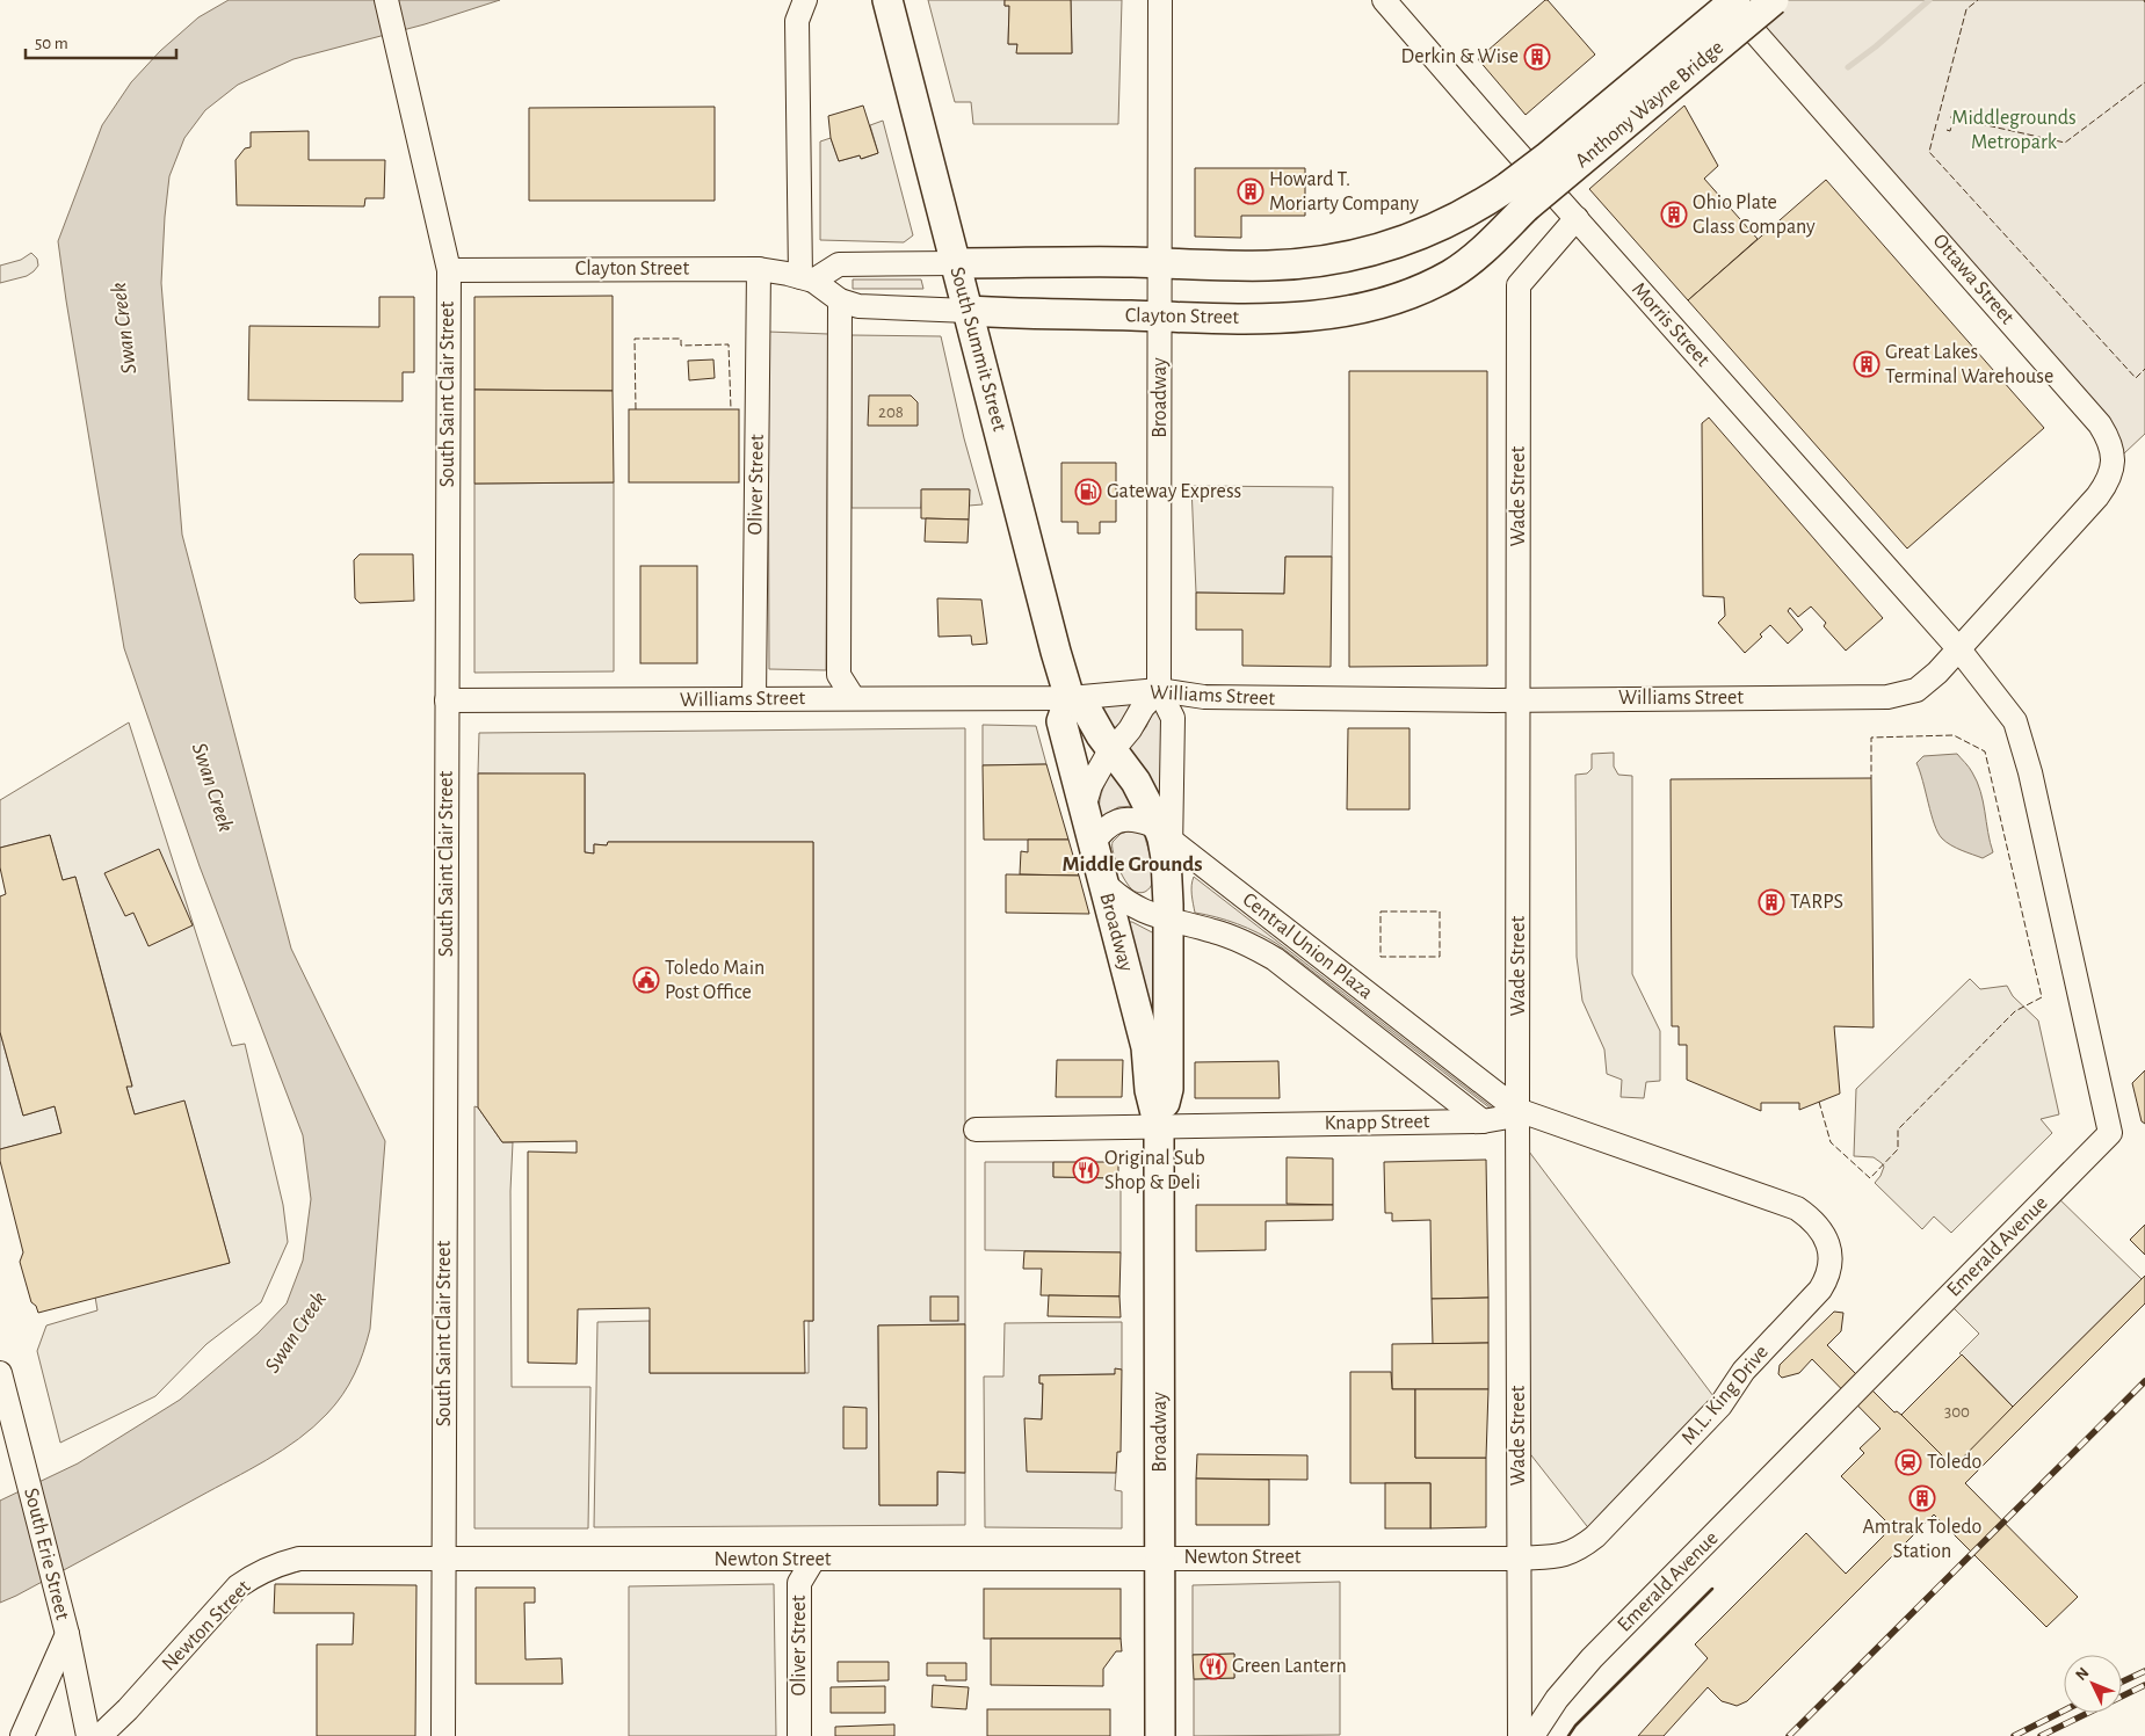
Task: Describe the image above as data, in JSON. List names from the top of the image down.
{
  "streets": {
    "main road": [
      "Anthony Wayne Bridge",
      "Clayton Street",
      "South Summit Street",
      "Broadway"
    ],
    "street": [
      "Ottawa Street",
      "Morris Street",
      "South Saint Clair Street",
      "Oliver Street",
      "Wade Street",
      "Williams Street",
      "Central Union Plaza",
      "Knapp Street",
      "Emerald Avenue",
      "M.L. King Drive",
      "South Erie Street",
      "Newton Street"
    ]
  },
  "crossings": [
    ["Anthony Wayne Bridge", "Clayton Street"],
    ["Clayton Street", "South Summit Street"],
    ["Clayton Street", "South Saint Clair Street"],
    ["Clayton Street", "Broadway"],
    ["Clayton Street", "Oliver Street"],
    ["Ottawa Street", "Morris Street"],
    ["Ottawa Street", "Williams Street"],
    ["Ottawa Street", "Emerald Avenue"],
    ["Morris Street", "Wade Street"],
    ["Morris Street", "Williams Street"],
    ["Morris Street", "Emerald Avenue"],
    ["South Summit Street", "Williams Street"],
    ["South Saint Clair Street", "Williams Street"],
    ["South Saint Clair Street", "Newton Street"],
    ["Broadway", "Williams Street"],
    ["Broadway", "Central Union Plaza"],
    ["Broadway", "Knapp Street"],
    ["Broadway", "Newton Street"],
    ["Oliver Street", "Williams Street"],
    ["Oliver Street", "Newton Street"],
    ["Wade Street", "Williams Street"],
    ["Wade Street", "Central Union Plaza"],
    ["Wade Street", "Knapp Street"],
    ["Wade Street", "M.L. King Drive"],
    ["Wade Street", "Newton Street"],
    ["Williams Street", "Emerald Avenue"],
    ["Central Union Plaza", "Knapp Street"],
    ["Central Union Plaza", "M.L. King Drive"],
    ["Knapp Street", "M.L. King Drive"],
    ["M.L. King Drive", "Newton Street"]
  ],
  "districts": ["Middle Grounds"],
  "water": ["Swan Creek"],
  "parks": ["Middlegrounds Metropark"],
  "places": {
    "building": [
      "Derkin & Wise",
      "Howard T. Moriarty Company",
      "Ohio Plate Glass Company",
      "Great Lakes Terminal Warehouse",
      "TARPS",
      "Amtrak Toledo Station"
    ],
    "fuel station": ["Gateway Express"],
    "public building": ["Toledo Main Post Office"],
    "restaurant": ["Original Sub Shop & Deli", "Green Lantern"],
    "station": ["Toledo"]
  },
  "house_numbers": ["208", "300"],
  "scale_bar": "50 m",
  "north": "top left"
}
